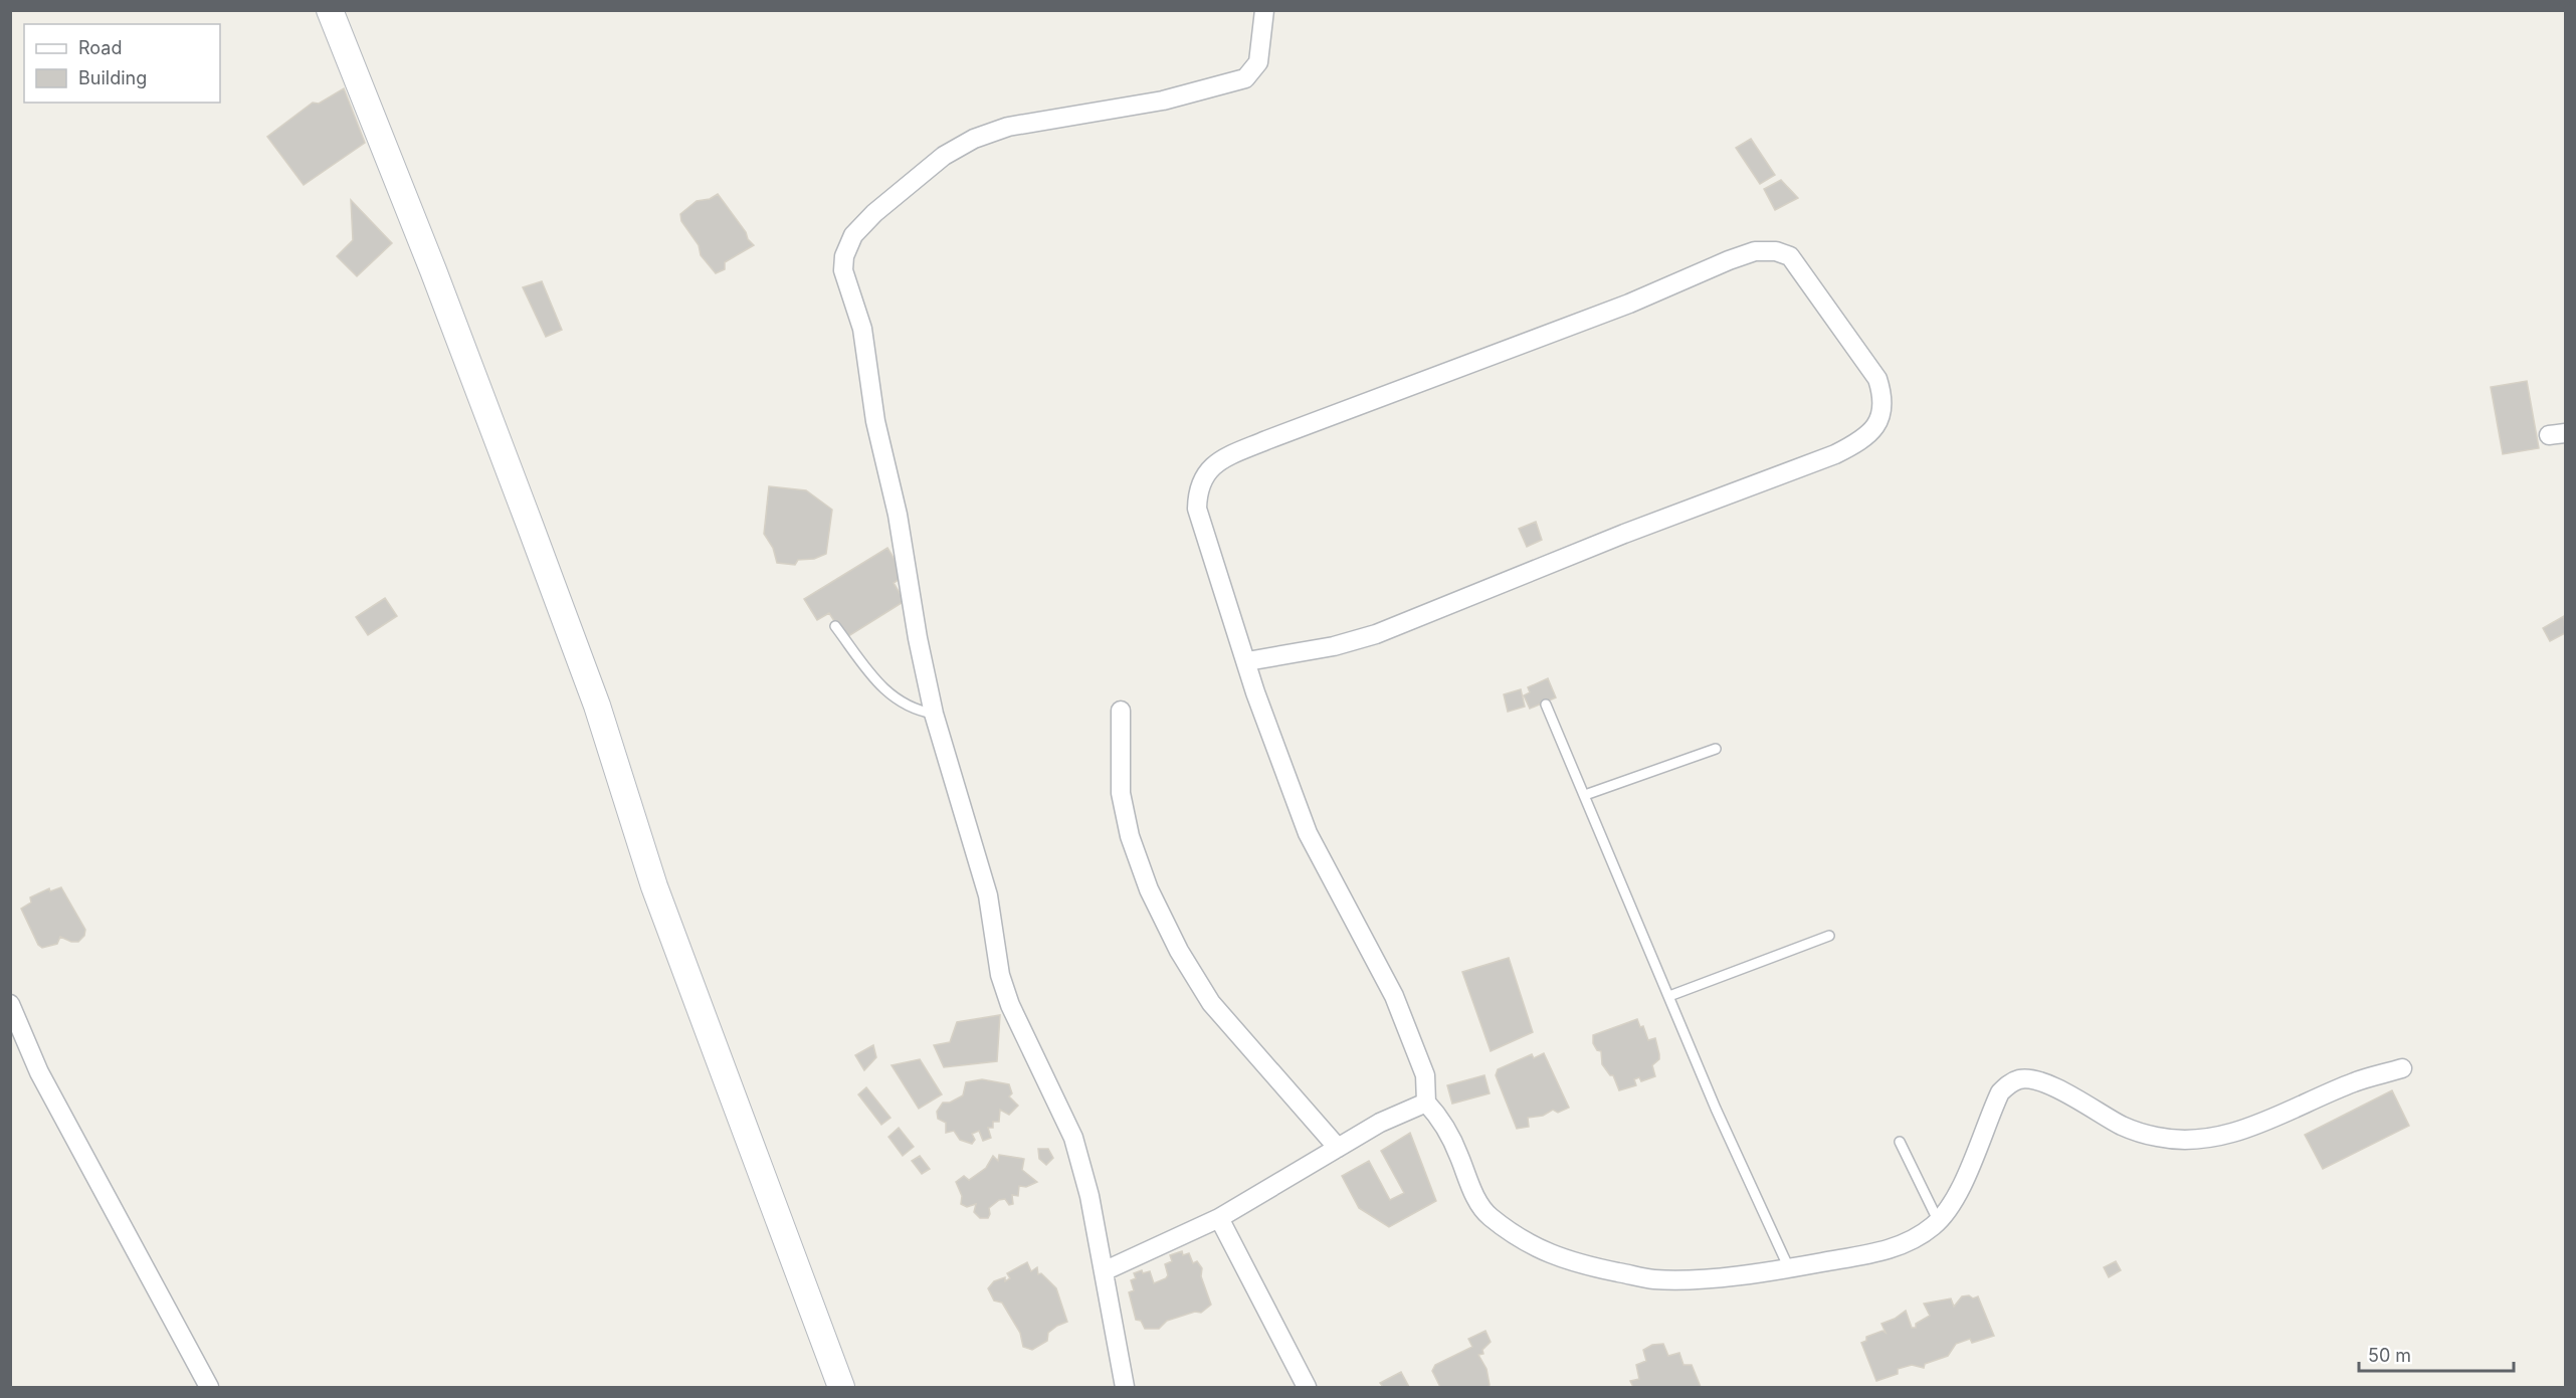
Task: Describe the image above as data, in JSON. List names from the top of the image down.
{
  "legend": ["Road", "Building"],
  "scale_bar": "50 m"
}
